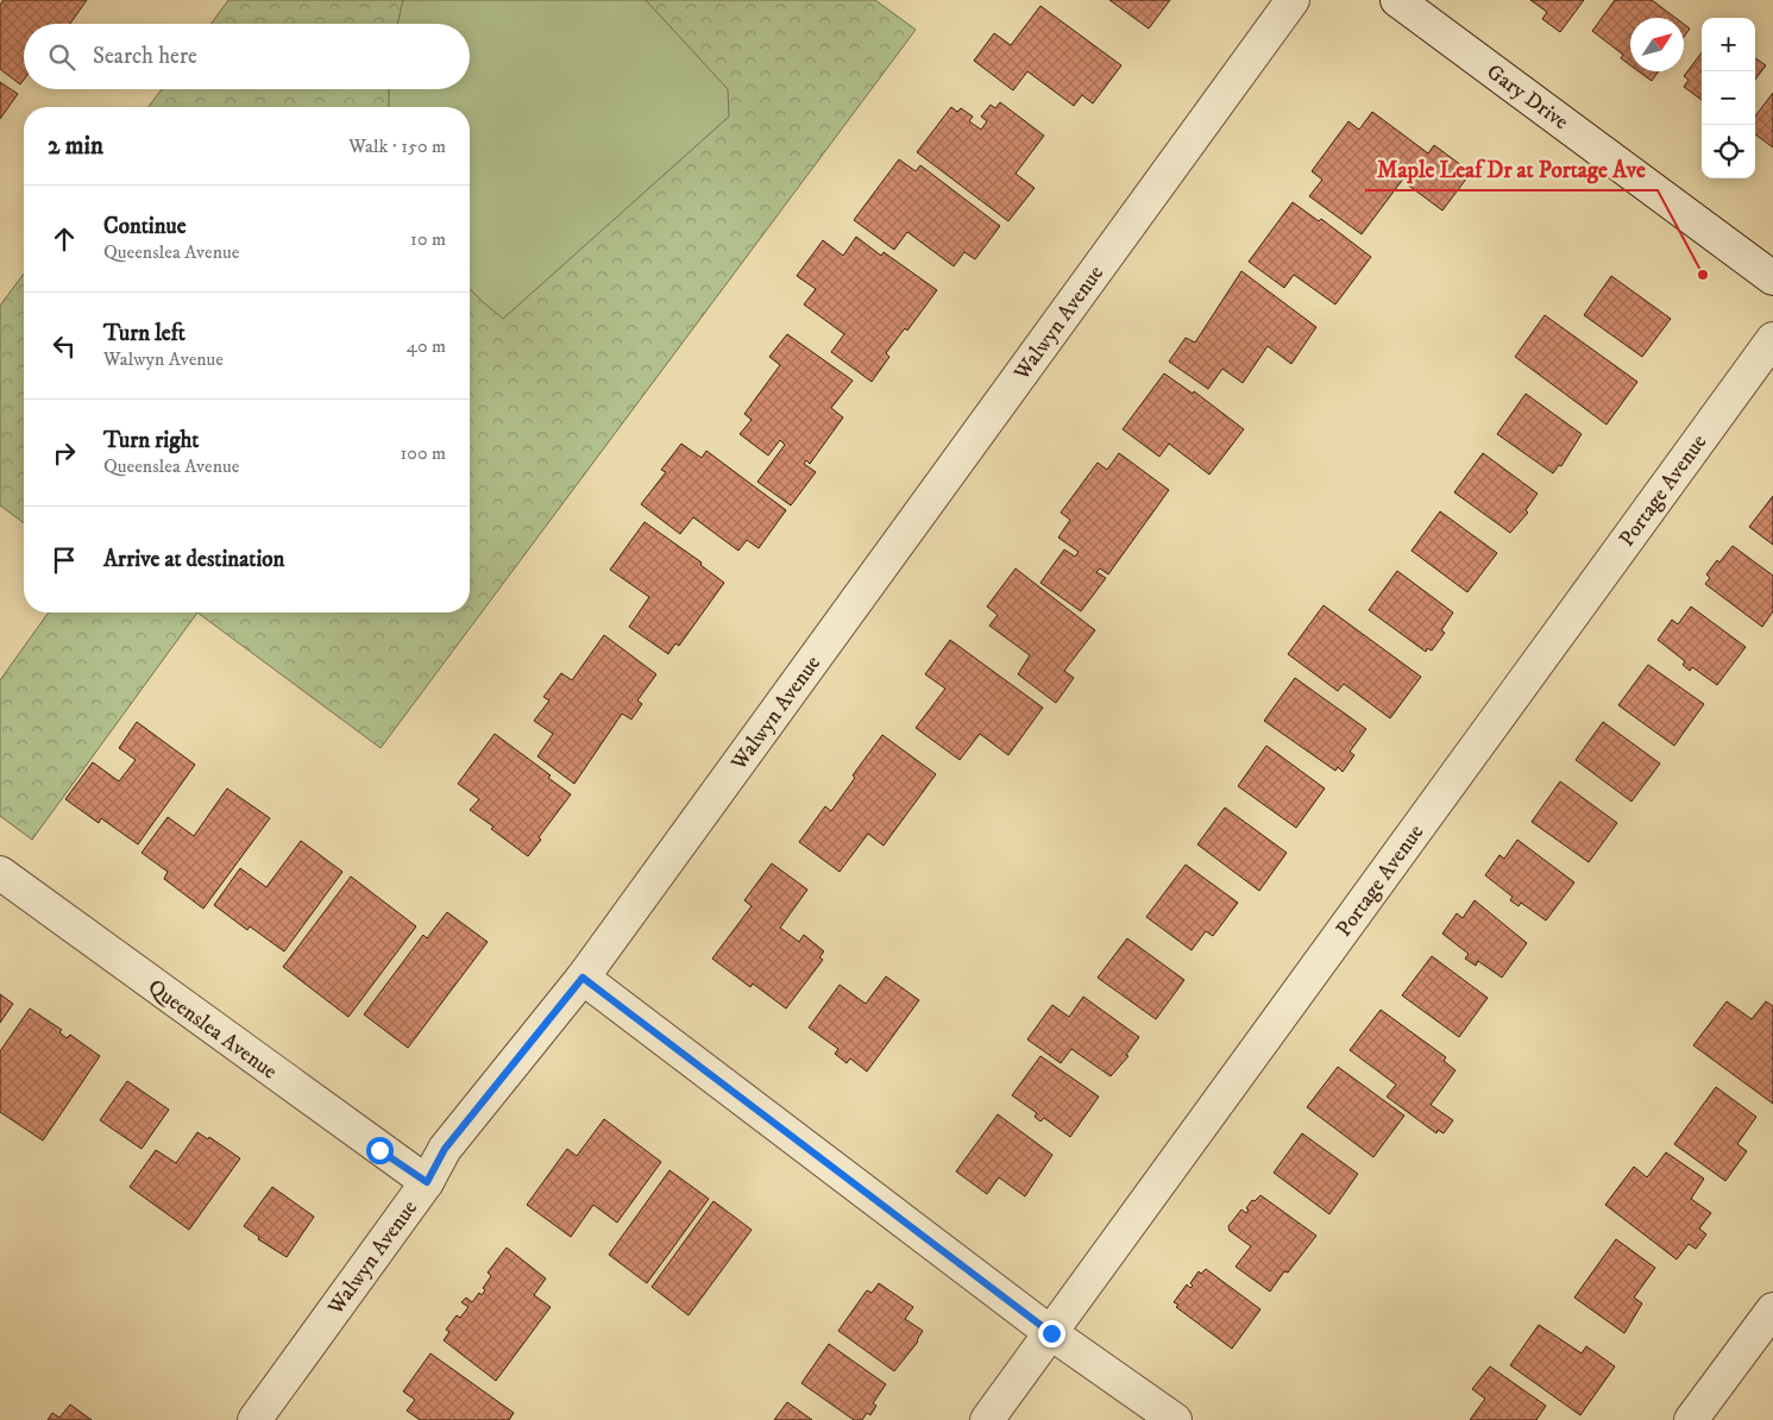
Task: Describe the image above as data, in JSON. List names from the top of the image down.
{
  "streets": {
    "street": [
      "Gary Drive",
      "Walwyn Avenue",
      "Portage Avenue",
      "Queenslea Avenue"
    ]
  },
  "crossings": [
    ["Walwyn Avenue", "Queenslea Avenue"]
  ],
  "places": ["Maple Leaf Dr at Portage Ave"],
  "north": "top right",
  "page": {
    "map_buttons": ["+", "−"],
    "search": "Search here",
    "heading": ["2 min", "Walk · 150 m"],
    "list": [
      ["Continue", "Queenslea Avenue", "10 m"],
      ["Turn left", "Walwyn Avenue", "40 m"],
      ["Turn right", "Queenslea Avenue", "100 m"],
      "Arrive at destination"
    ]
  }
}
